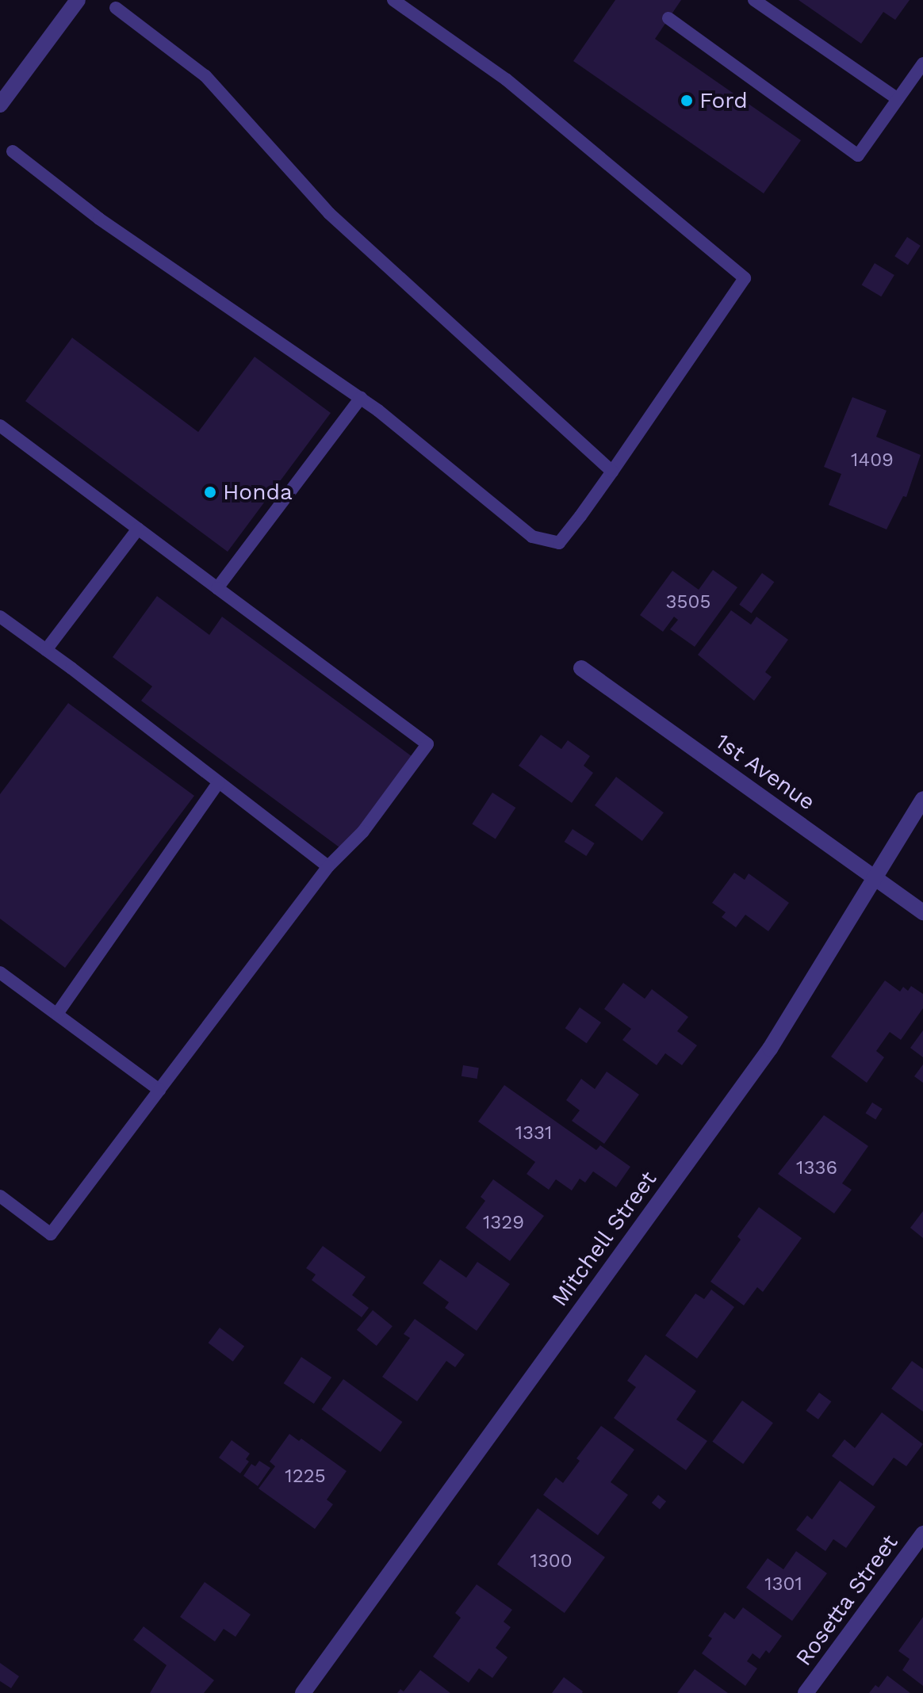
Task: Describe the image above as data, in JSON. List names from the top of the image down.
{
  "streets": {
    "street": ["1st Avenue", "Mitchell Street", "Rosetta Street"]
  },
  "crossings": [
    ["1st Avenue", "Mitchell Street"]
  ],
  "places": ["Ford", "Honda"],
  "house_numbers": [
    "1409",
    "3505",
    "1331",
    "1336",
    "1329",
    "1225",
    "1300",
    "1301"
  ]
}
